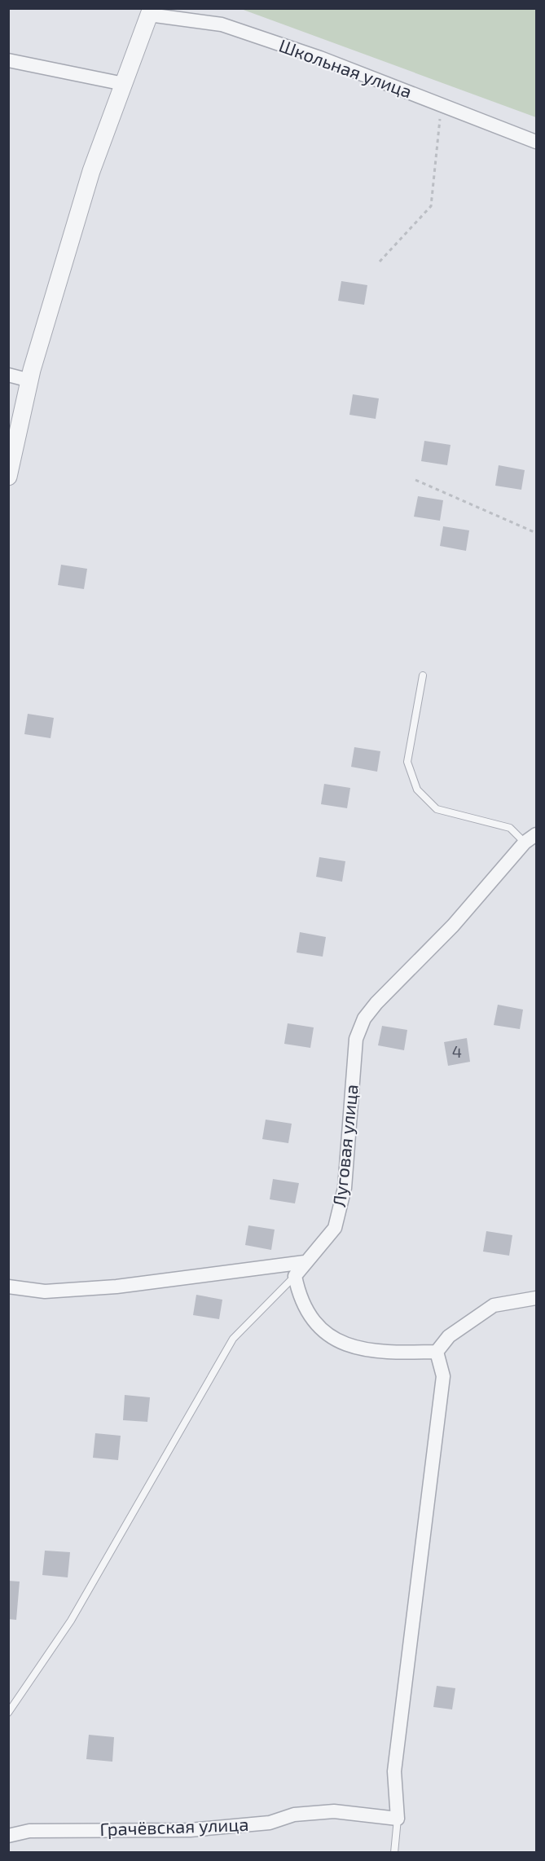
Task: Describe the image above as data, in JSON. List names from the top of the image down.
{
  "streets": {
    "street": ["Школьная улица", "Луговая улица", "Грачёвская улица"]
  },
  "house_numbers": ["4"]
}
